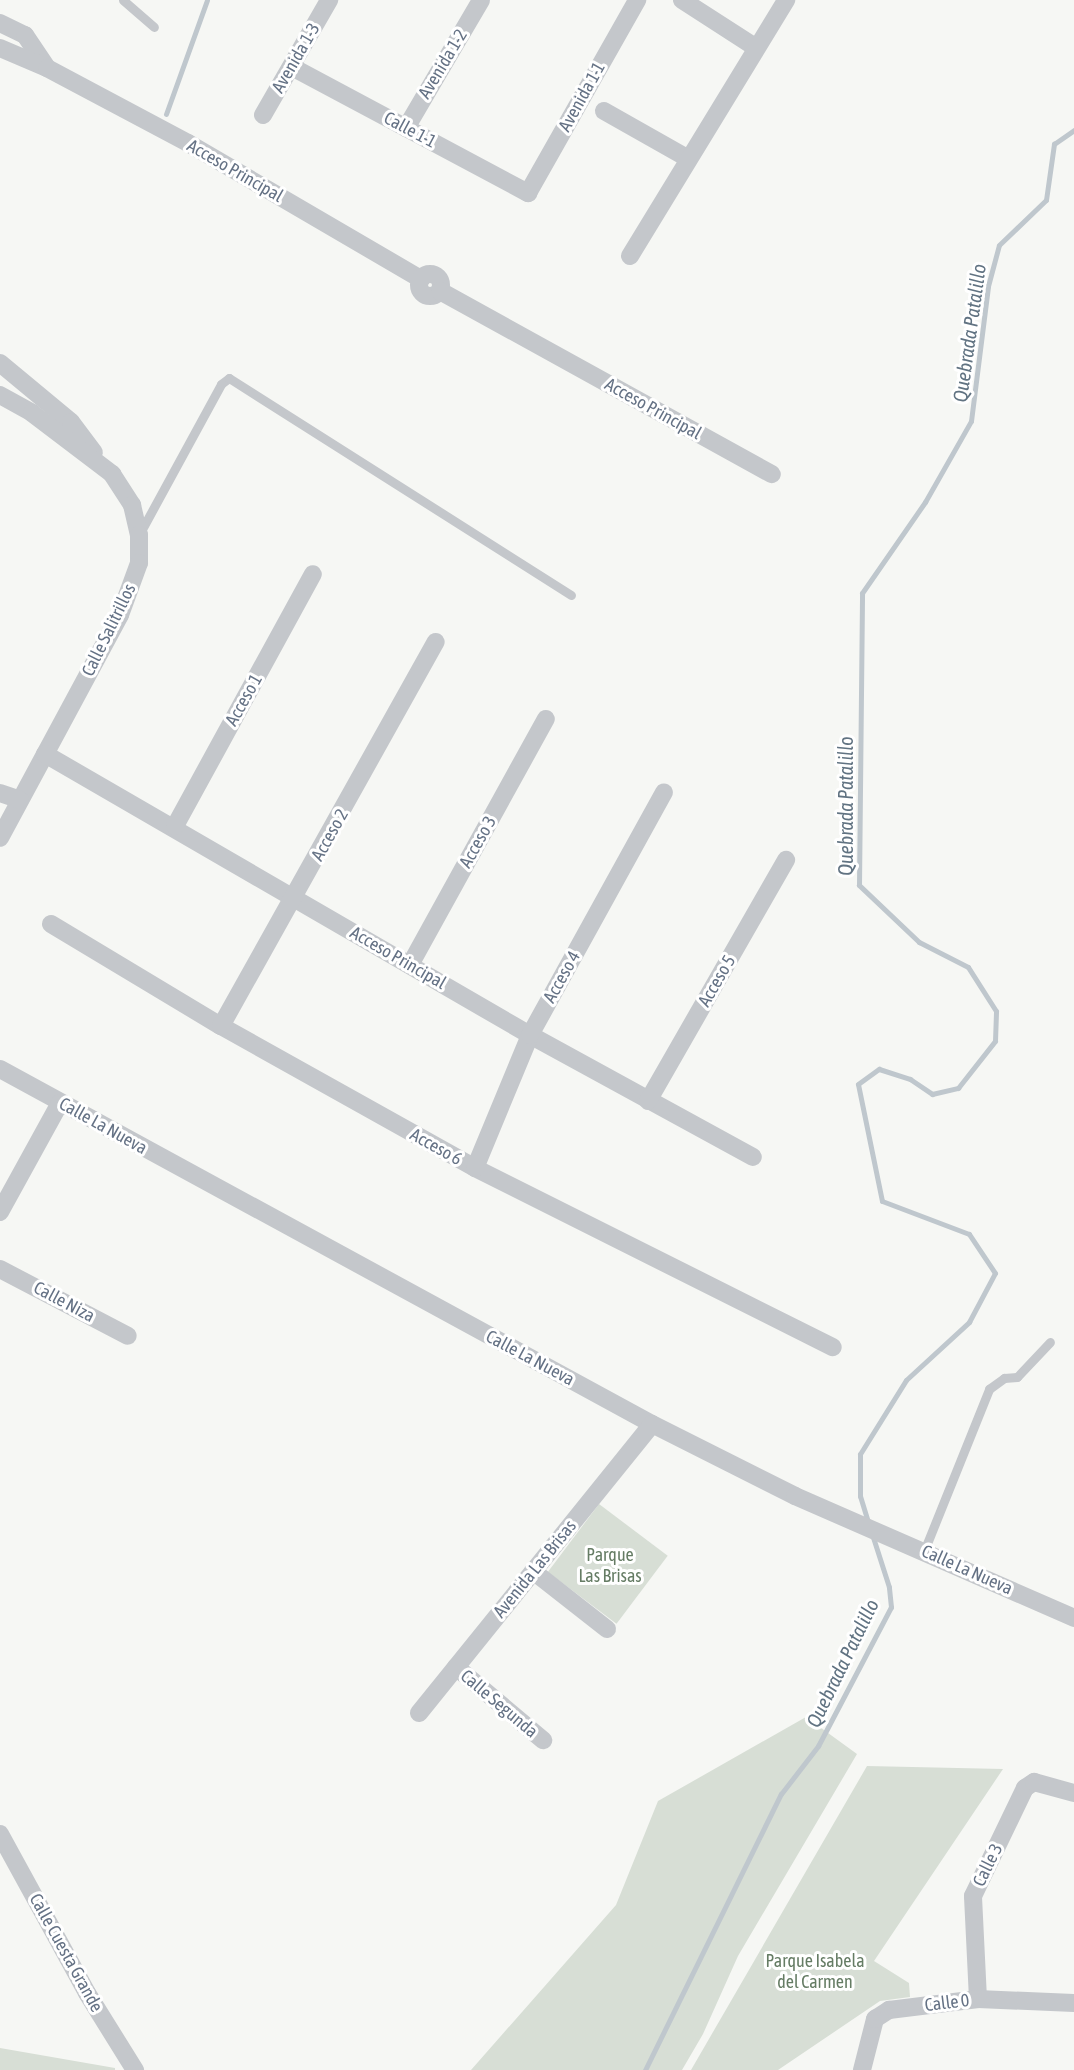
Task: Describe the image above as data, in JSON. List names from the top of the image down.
{
  "streets": {
    "street": [
      "Avenida 1-3",
      "Avenida 1-2",
      "Avenida 1-1",
      "Calle 1-1",
      "Acceso Principal",
      "Calle Salitrillos",
      "Acceso 1",
      "Acceso 2",
      "Acceso 3",
      "Acceso 4",
      "Acceso 5",
      "Calle La Nueva",
      "Acceso 6",
      "Calle Niza",
      "Avenida Las Brisas",
      "Calle Segunda",
      "Calle 3",
      "Calle Cuesta Grande",
      "Calle 0"
    ]
  },
  "crossings": [
    ["Avenida 1-3", "Calle 1-1"],
    ["Avenida 1-2", "Calle 1-1"],
    ["Avenida 1-1", "Calle 1-1"],
    ["Acceso Principal", "Calle Salitrillos"],
    ["Acceso Principal", "Acceso 1"],
    ["Acceso Principal", "Acceso 2"],
    ["Acceso Principal", "Acceso 3"],
    ["Acceso Principal", "Acceso 4"],
    ["Acceso Principal", "Acceso 5"],
    ["Acceso 2", "Acceso 6"],
    ["Acceso 4", "Acceso 6"],
    ["Calle La Nueva", "Avenida Las Brisas"],
    ["Avenida Las Brisas", "Calle Segunda"],
    ["Calle 3", "Calle 0"]
  ],
  "water": ["Quebrada Patalillo"],
  "parks": ["Parque Las Brisas", "Parque Isabela del Carmen"]
}
